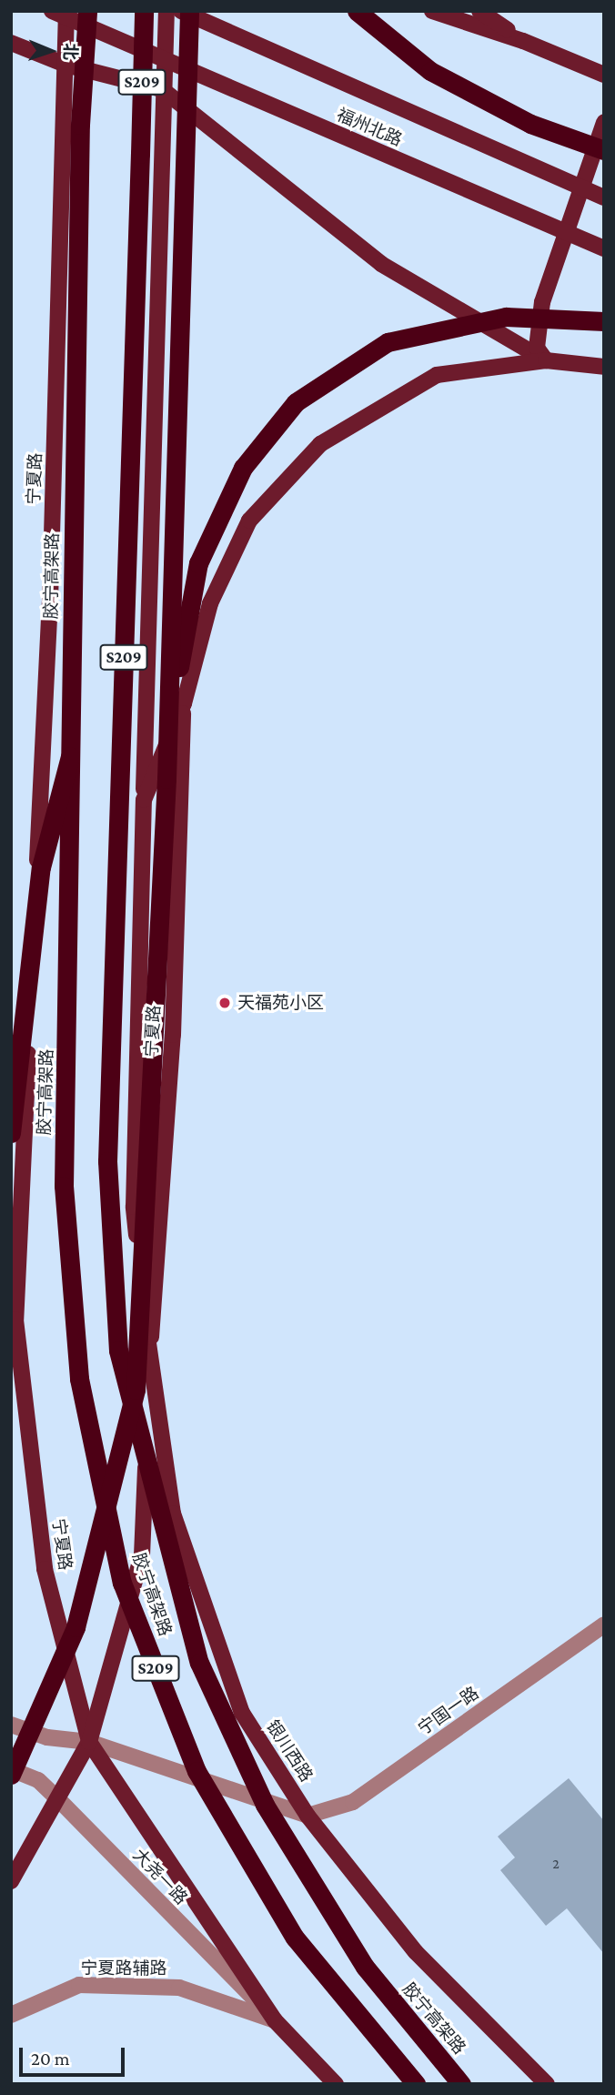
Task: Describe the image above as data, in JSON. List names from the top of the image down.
{
  "streets": {
    "highway": ["S209", "胶宁高架路"],
    "main road": ["福州北路", "宁夏路", "银川西路"],
    "street": ["宁国一路", "大尧一路", "宁夏路辅路"]
  },
  "crossings": [
    ["宁夏路", "银川西路"],
    ["宁夏路", "大尧一路"],
    ["宁国一路", "银川西路"],
    ["大尧一路", "宁夏路辅路"]
  ],
  "places": ["天福苑小区"],
  "house_numbers": ["2"],
  "scale_bar": "20 m",
  "north": "right"
}
